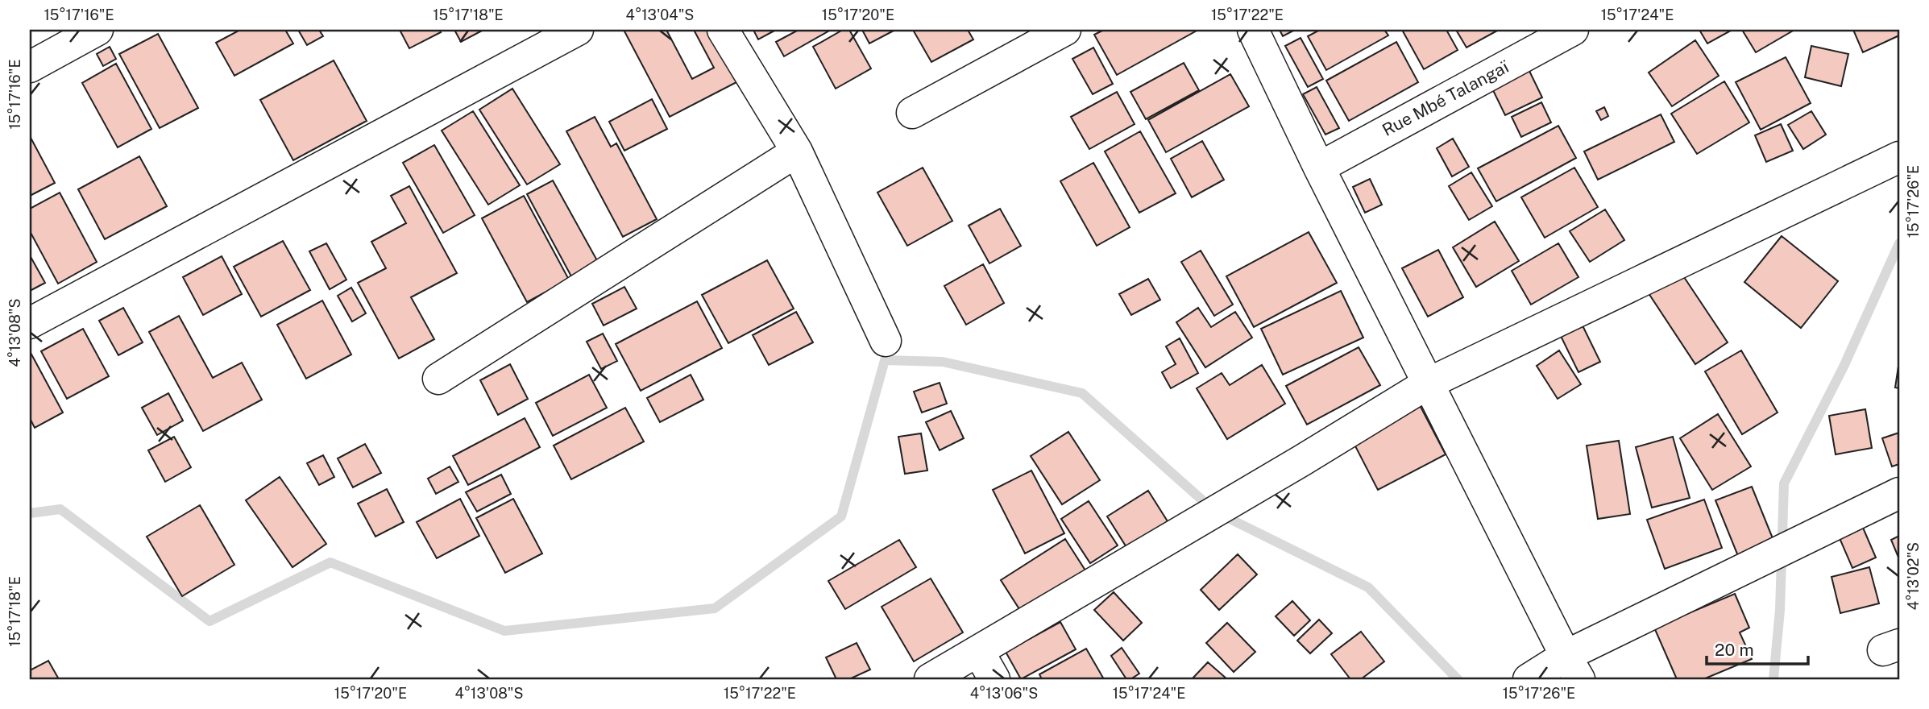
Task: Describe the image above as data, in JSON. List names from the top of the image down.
{
  "streets": {
    "street": ["Rue Mbé Talangaï"]
  },
  "scale_bar": "20 m",
  "coordinates": [
    "15°17'16\"E",
    "15°17'18\"E",
    "4°13'04\"S",
    "15°17'20\"E",
    "15°17'22\"E",
    "15°17'24\"E",
    "15°17'26\"E",
    "4°13'08\"S",
    "4°13'02\"S",
    "4°13'06\"S"
  ]
}
